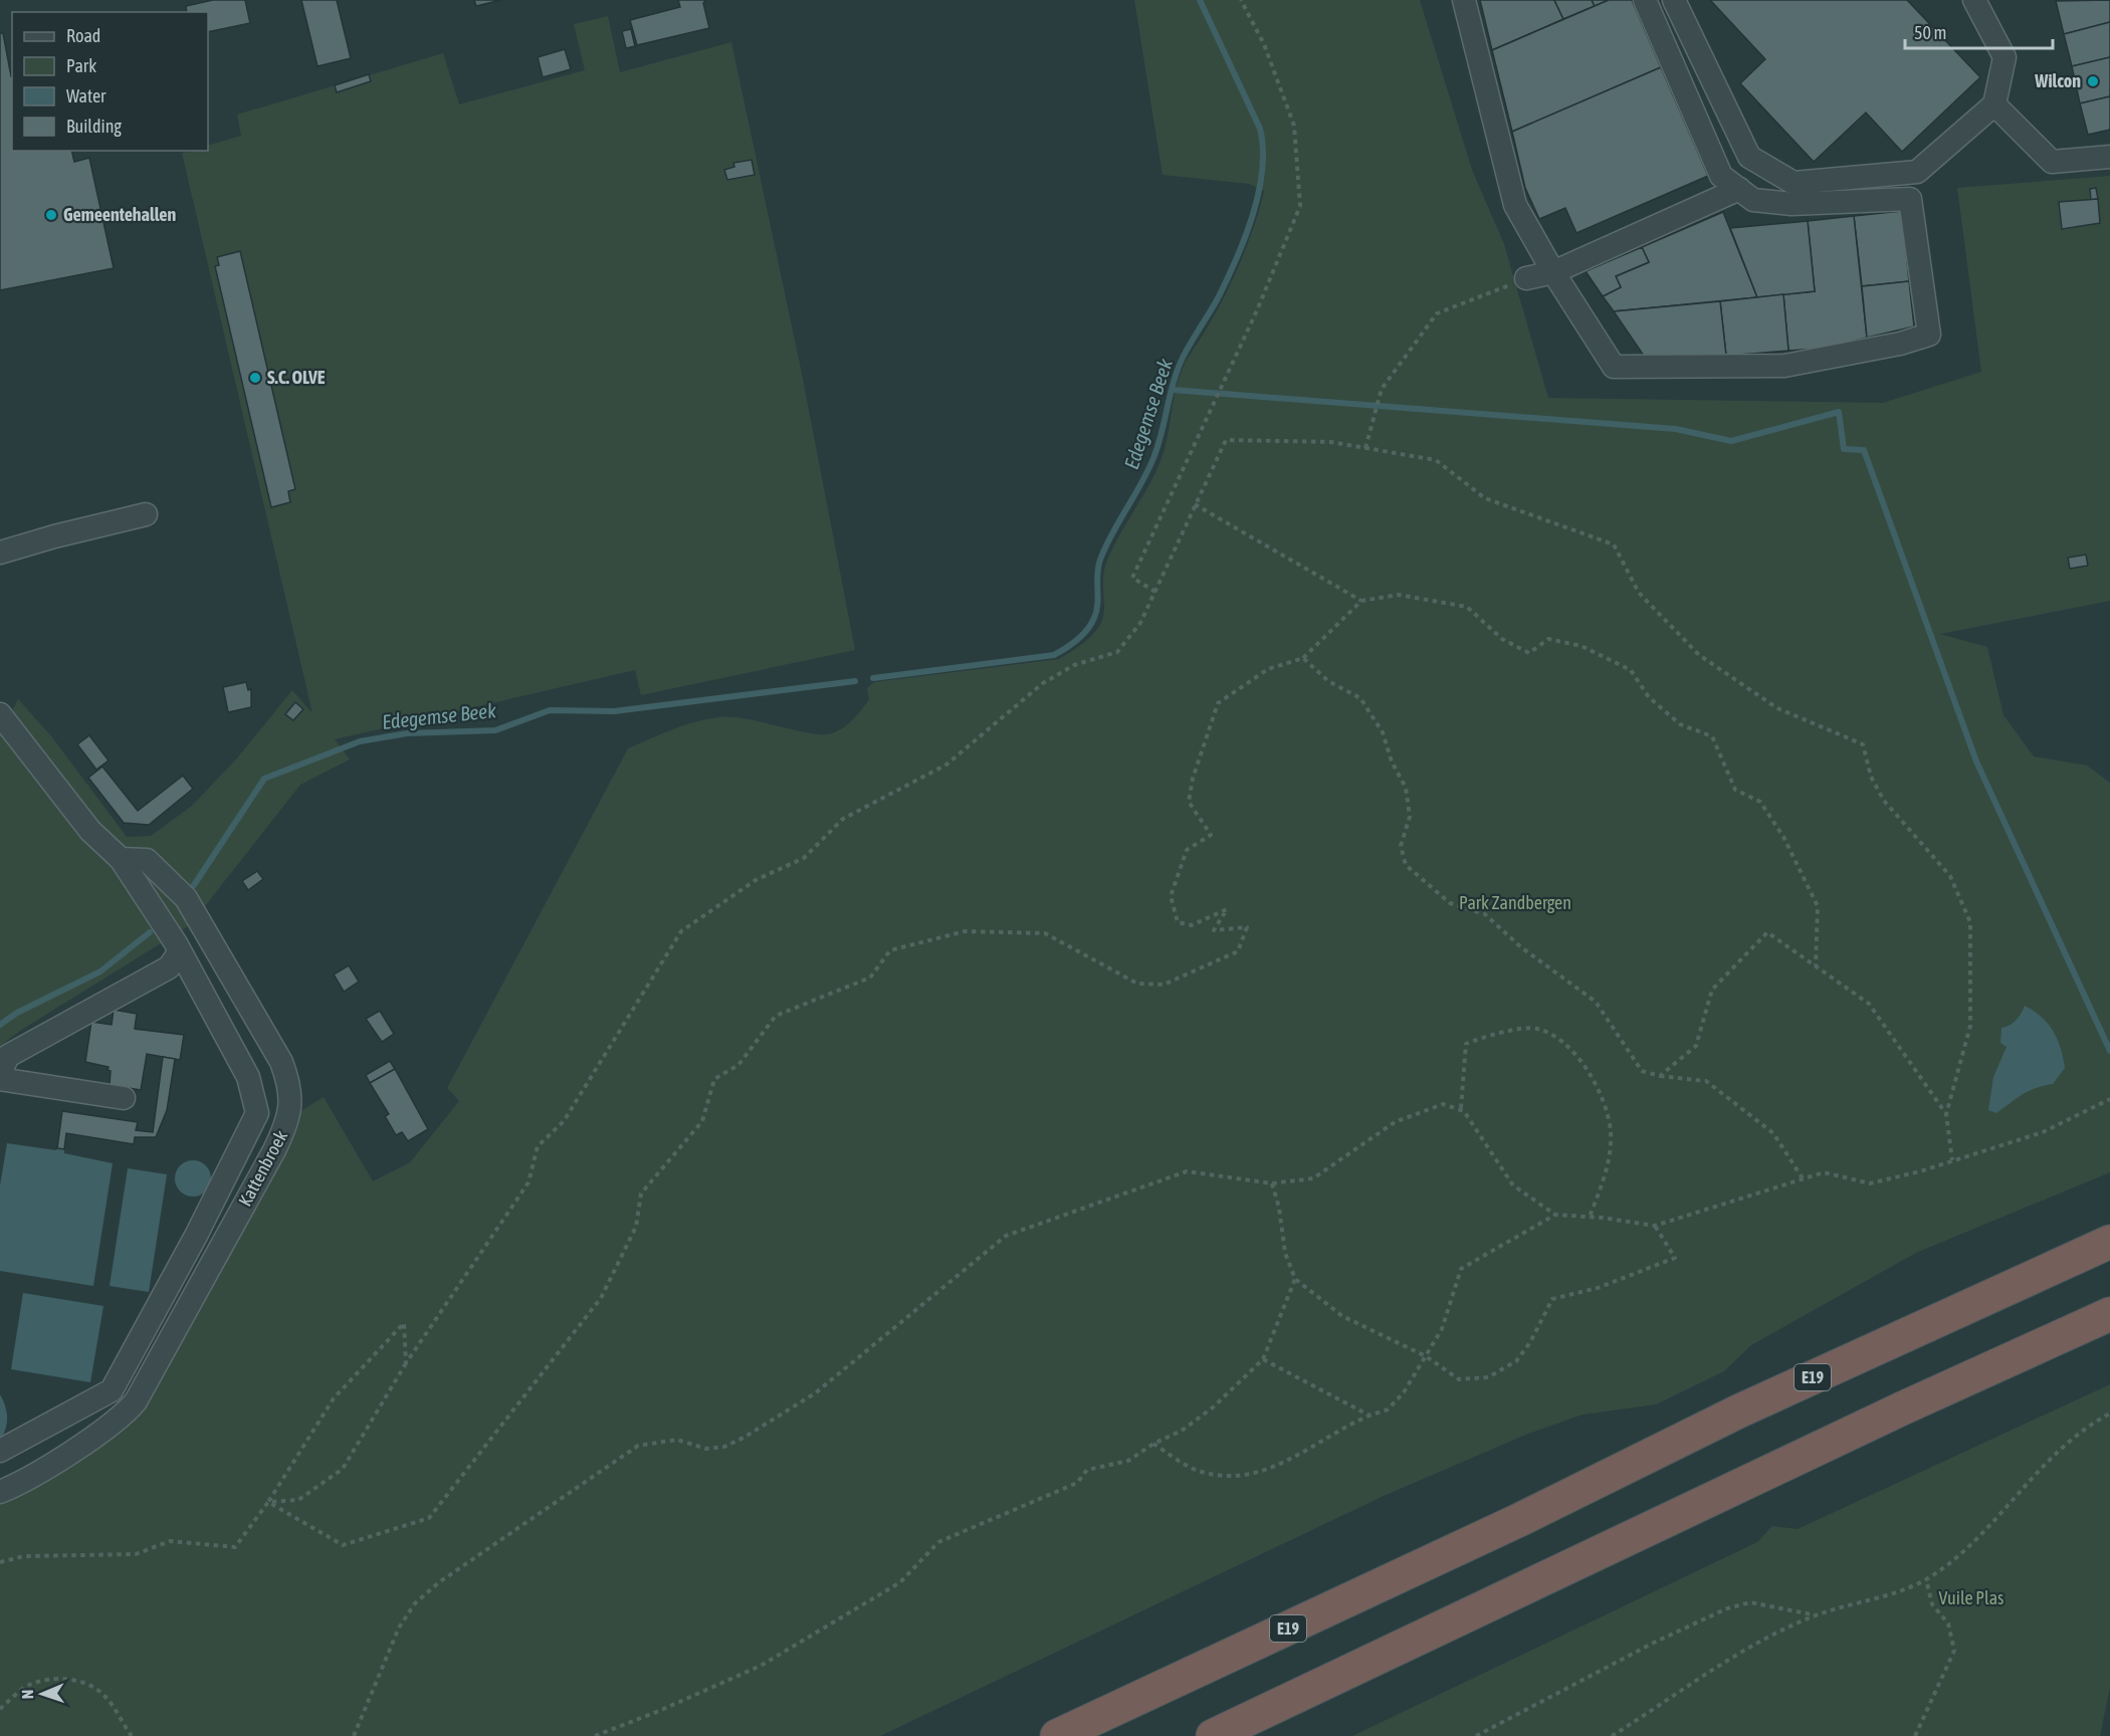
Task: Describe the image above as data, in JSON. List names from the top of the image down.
{
  "streets": {
    "highway": ["E19"],
    "street": ["Kattenbroek"]
  },
  "water": ["Edegemse Beek"],
  "parks": ["Park Zandbergen", "Vuile Plas"],
  "places": ["Wilcon", "Gemeentehallen", "S.C. OLVE"],
  "legend": [
    "Road",
    "Park",
    "Water",
    "Building"
  ],
  "scale_bar": "50 m",
  "north": "left"
}
